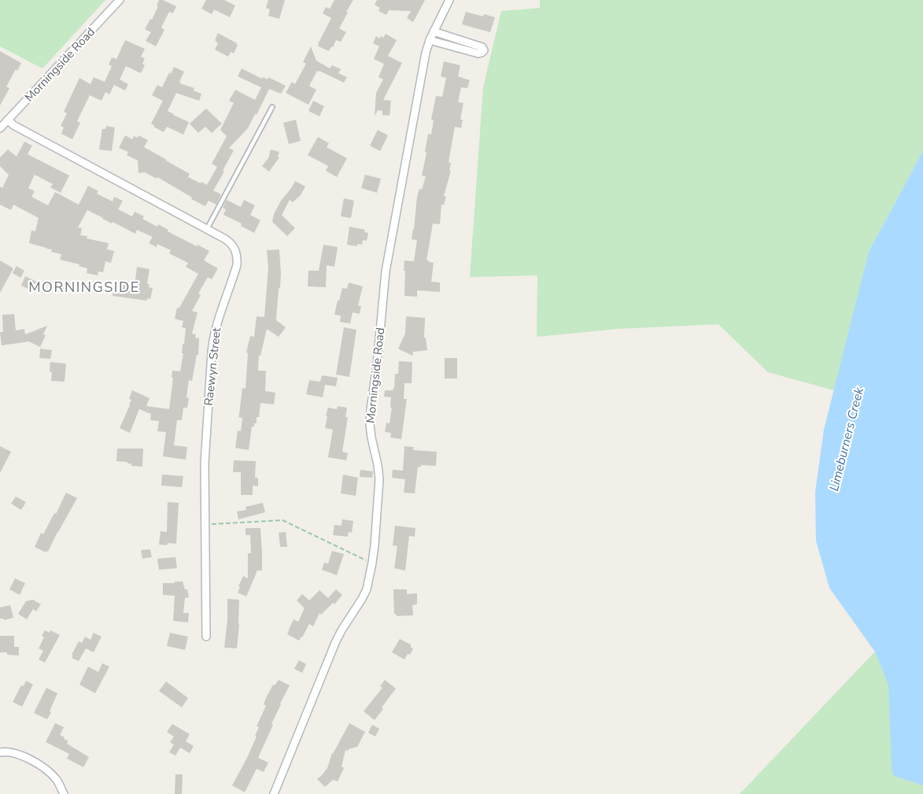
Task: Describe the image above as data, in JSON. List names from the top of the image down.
{
  "streets": {
    "street": ["Morningside Road", "Raewyn Street"]
  },
  "crossings": [
    ["Morningside Road", "Raewyn Street"]
  ],
  "districts": ["MORNINGSIDE"],
  "water": ["Limeburners Creek"]
}
